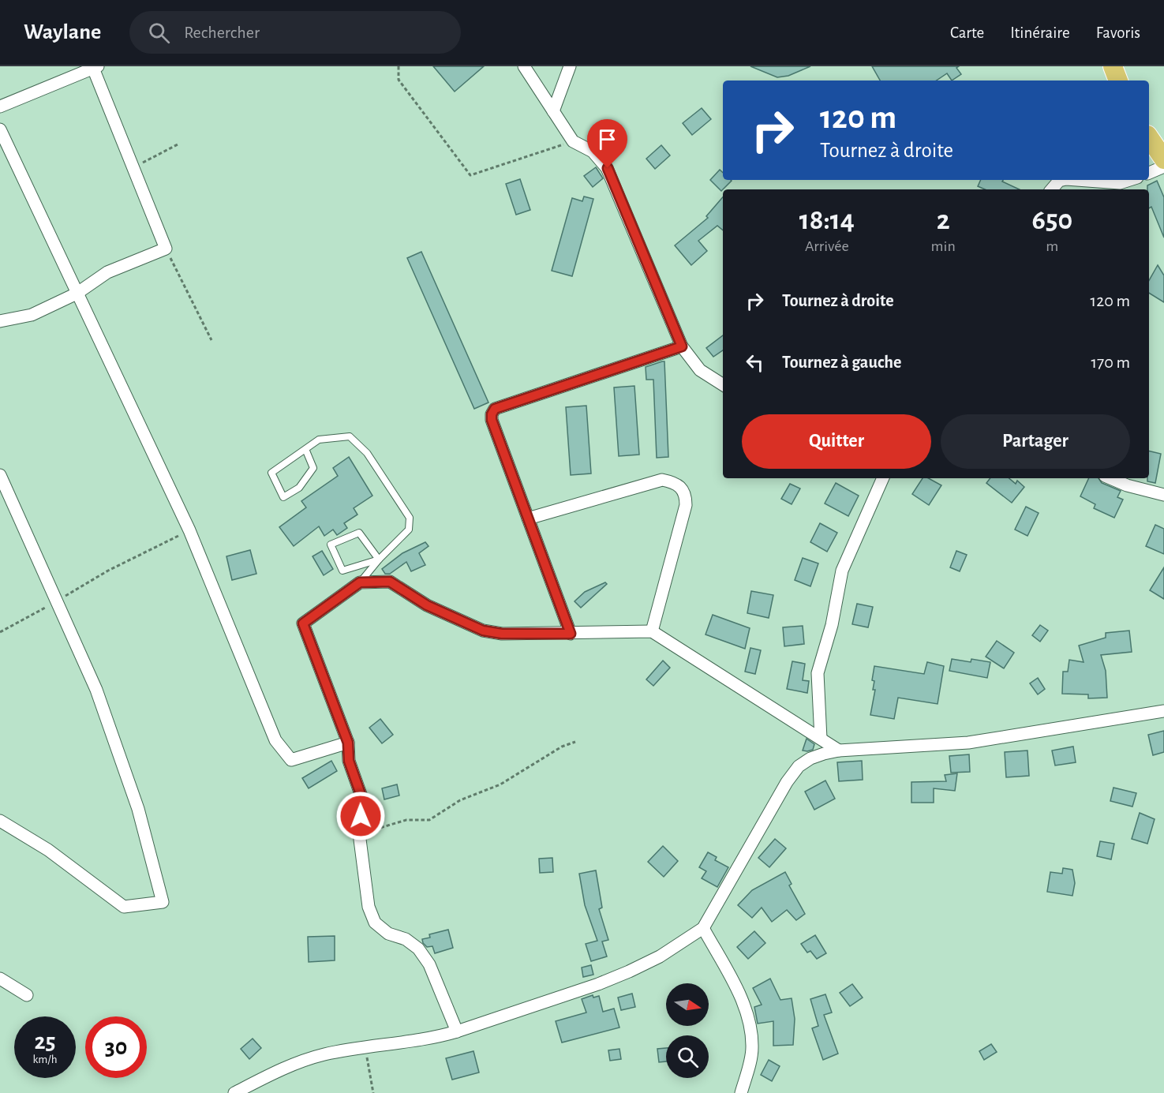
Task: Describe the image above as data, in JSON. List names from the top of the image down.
{
  "north": "right",
  "page": {
    "header": "Waylane",
    "search": "Rechercher",
    "nav": ["Carte", "Itinéraire", "Favoris"],
    "turn": ["120 m", "Tournez à droite"],
    "eta": [
      "18:14",
      "Arrivée",
      "2",
      "min",
      "650",
      "m"
    ],
    "list": [
      {
        "name": "Tournez à droite",
        "value": "120 m"
      },
      {
        "name": "Tournez à gauche",
        "value": "170 m"
      }
    ],
    "buttons": ["Quitter", "Partager"],
    "speed": "25 km/h",
    "limit": "30"
  }
}
